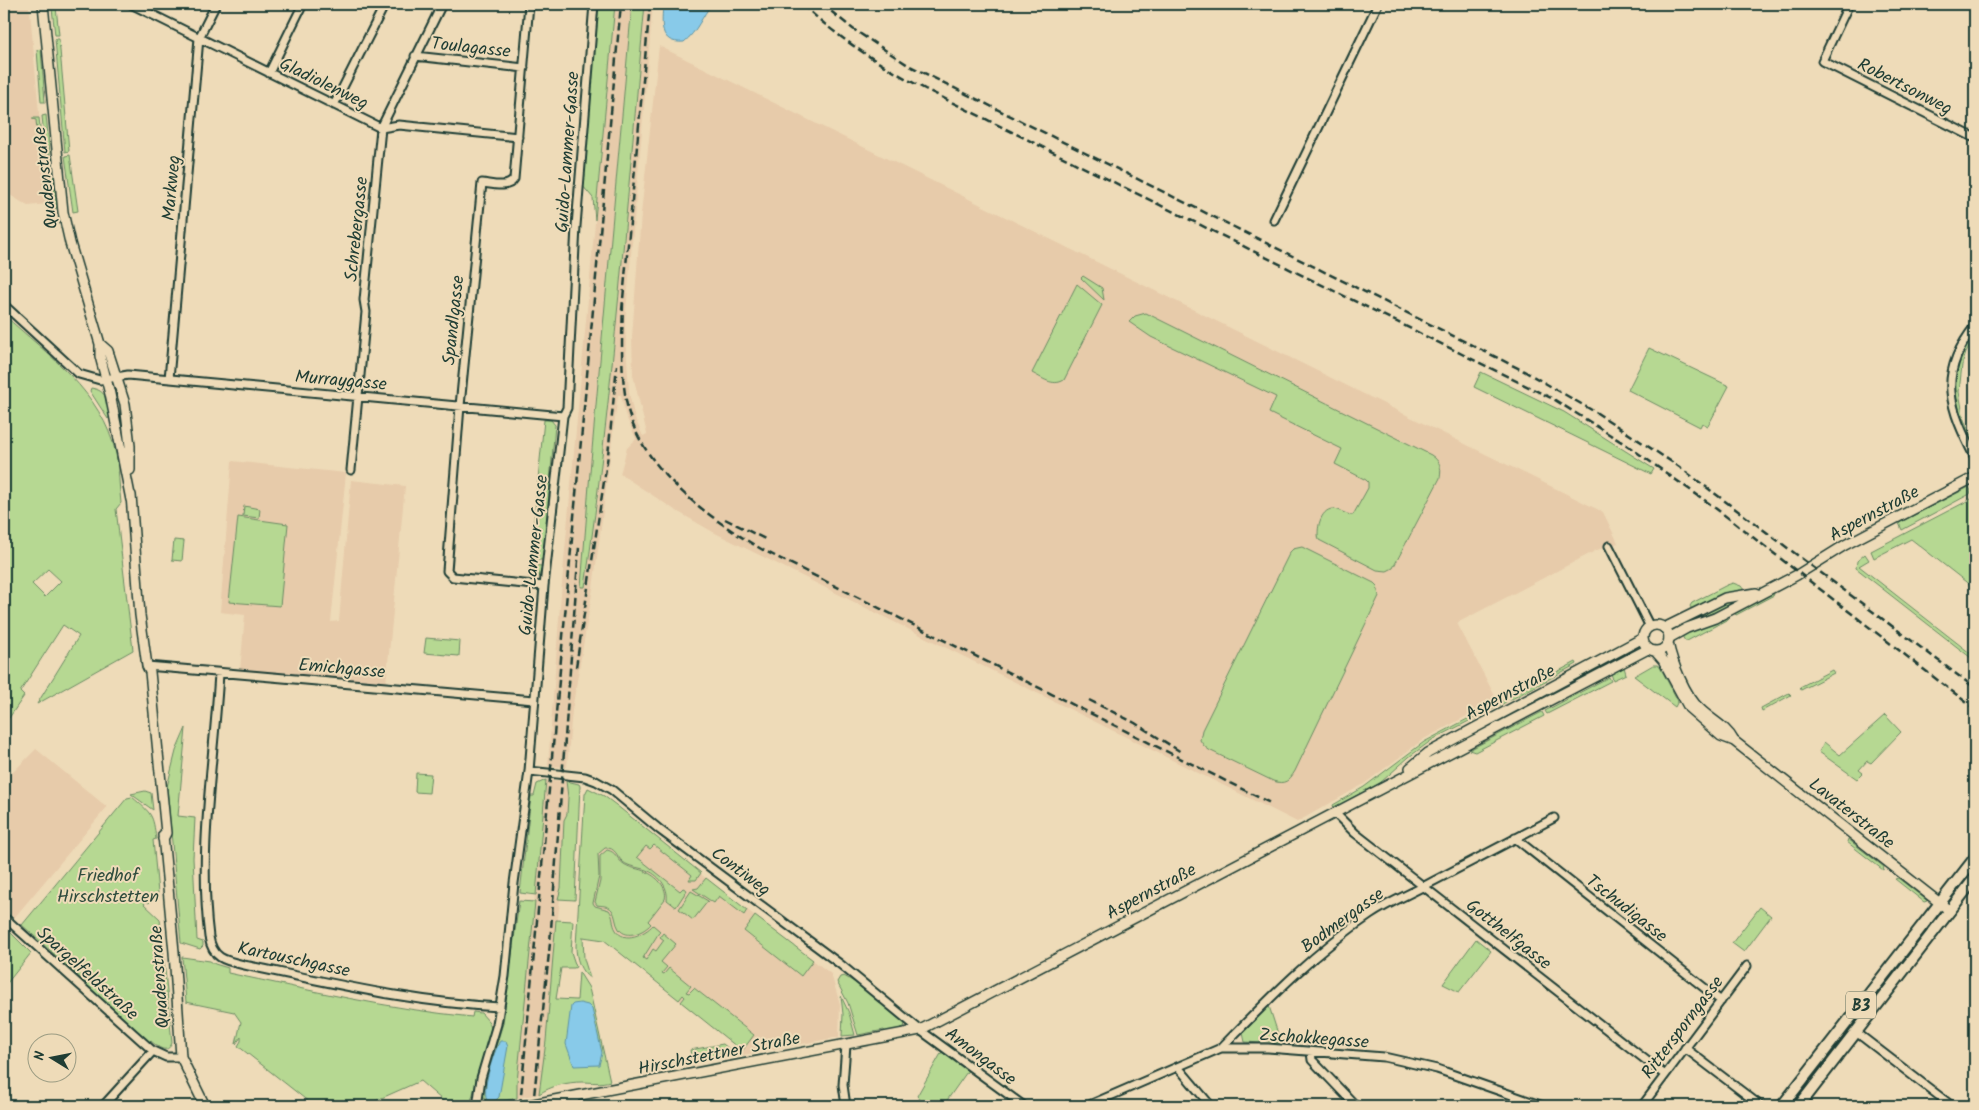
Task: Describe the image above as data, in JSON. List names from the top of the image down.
{
  "streets": {
    "main road": [
      "Quadenstraße",
      "Aspernstraße",
      "Lavaterstraße",
      "B3",
      "Hirschstettner Straße"
    ],
    "street": [
      "Toulagasse",
      "Gladiolenweg",
      "Robertsonweg",
      "Guido-Lammer-Gasse",
      "Markweg",
      "Schrebergasse",
      "Spandlgasse",
      "Murraygasse",
      "Emichgasse",
      "Contiweg",
      "Tschudigasse",
      "Bodmergasse",
      "Gotthelfgasse",
      "Kartouschgasse",
      "Spargelfeldstraße",
      "Rittersporngasse",
      "Zschokkegasse",
      "Amongasse"
    ]
  },
  "crossings": [
    ["Toulagasse", "Schrebergasse"],
    ["Toulagasse", "Spandlgasse"],
    ["Gladiolenweg", "Markweg"],
    ["Gladiolenweg", "Schrebergasse"],
    ["Gladiolenweg", "Spandlgasse"],
    ["Guido-Lammer-Gasse", "Spandlgasse"],
    ["Guido-Lammer-Gasse", "Murraygasse"],
    ["Guido-Lammer-Gasse", "Emichgasse"],
    ["Guido-Lammer-Gasse", "Contiweg"],
    ["Guido-Lammer-Gasse", "Kartouschgasse"],
    ["Quadenstraße", "Murraygasse"],
    ["Quadenstraße", "Emichgasse"],
    ["Quadenstraße", "Spargelfeldstraße"],
    ["Markweg", "Murraygasse"],
    ["Schrebergasse", "Murraygasse"],
    ["Spandlgasse", "Murraygasse"],
    ["Aspernstraße", "Lavaterstraße"],
    ["Aspernstraße", "Contiweg"],
    ["Aspernstraße", "Gotthelfgasse"],
    ["Aspernstraße", "Hirschstettner Straße"],
    ["Aspernstraße", "Amongasse"],
    ["Emichgasse", "Kartouschgasse"],
    ["Lavaterstraße", "B3"],
    ["Contiweg", "Hirschstettner Straße"],
    ["Contiweg", "Amongasse"],
    ["Tschudigasse", "Bodmergasse"],
    ["Tschudigasse", "Rittersporngasse"],
    ["Bodmergasse", "Gotthelfgasse"],
    ["Bodmergasse", "Zschokkegasse"],
    ["Gotthelfgasse", "Rittersporngasse"],
    ["Hirschstettner Straße", "Amongasse"]
  ],
  "parks": ["Friedhof Hirschstetten"],
  "north": "left"
}
